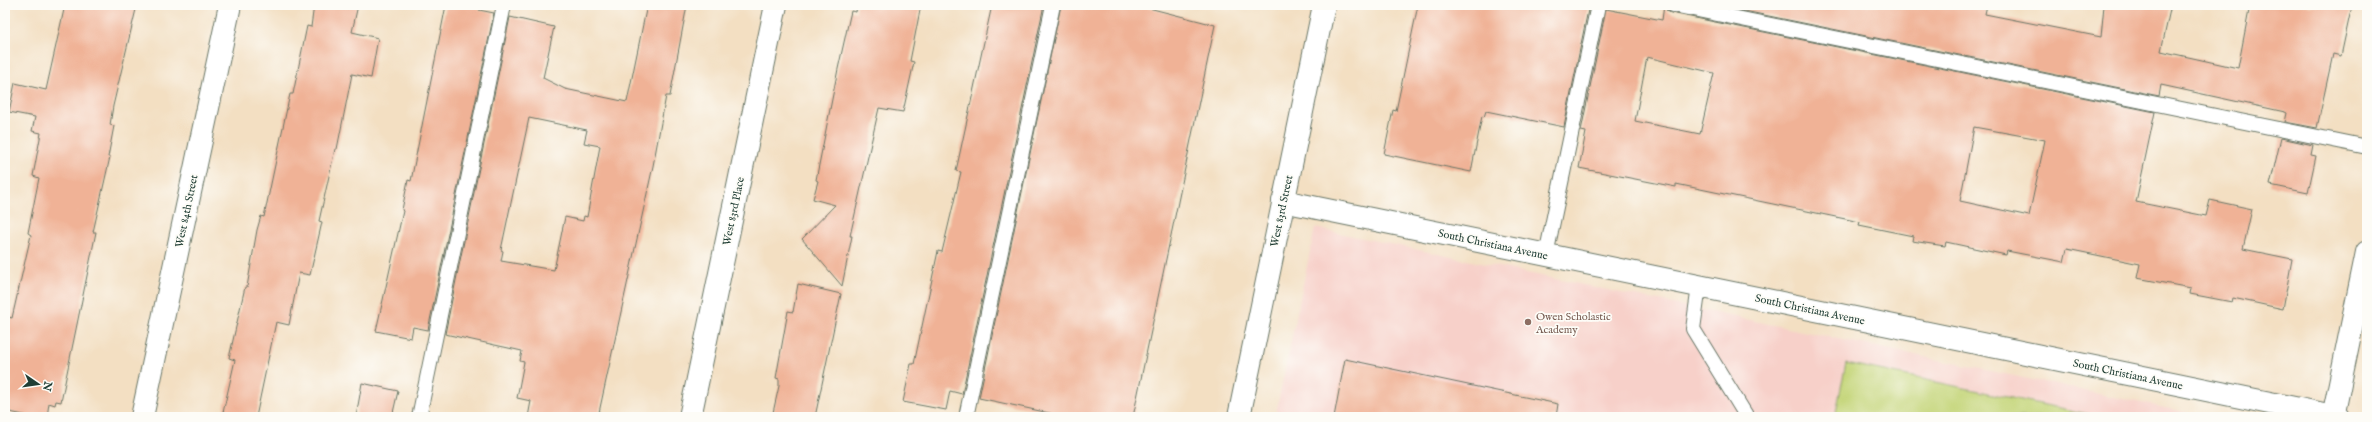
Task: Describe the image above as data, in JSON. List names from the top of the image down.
{
  "streets": {
    "street": [
      "West 84th Street",
      "West 83rd Place",
      "West 83rd Street",
      "South Christiana Avenue"
    ]
  },
  "crossings": [
    ["West 83rd Street", "South Christiana Avenue"]
  ],
  "places": ["Owen Scholastic Academy"],
  "north": "right"
}
